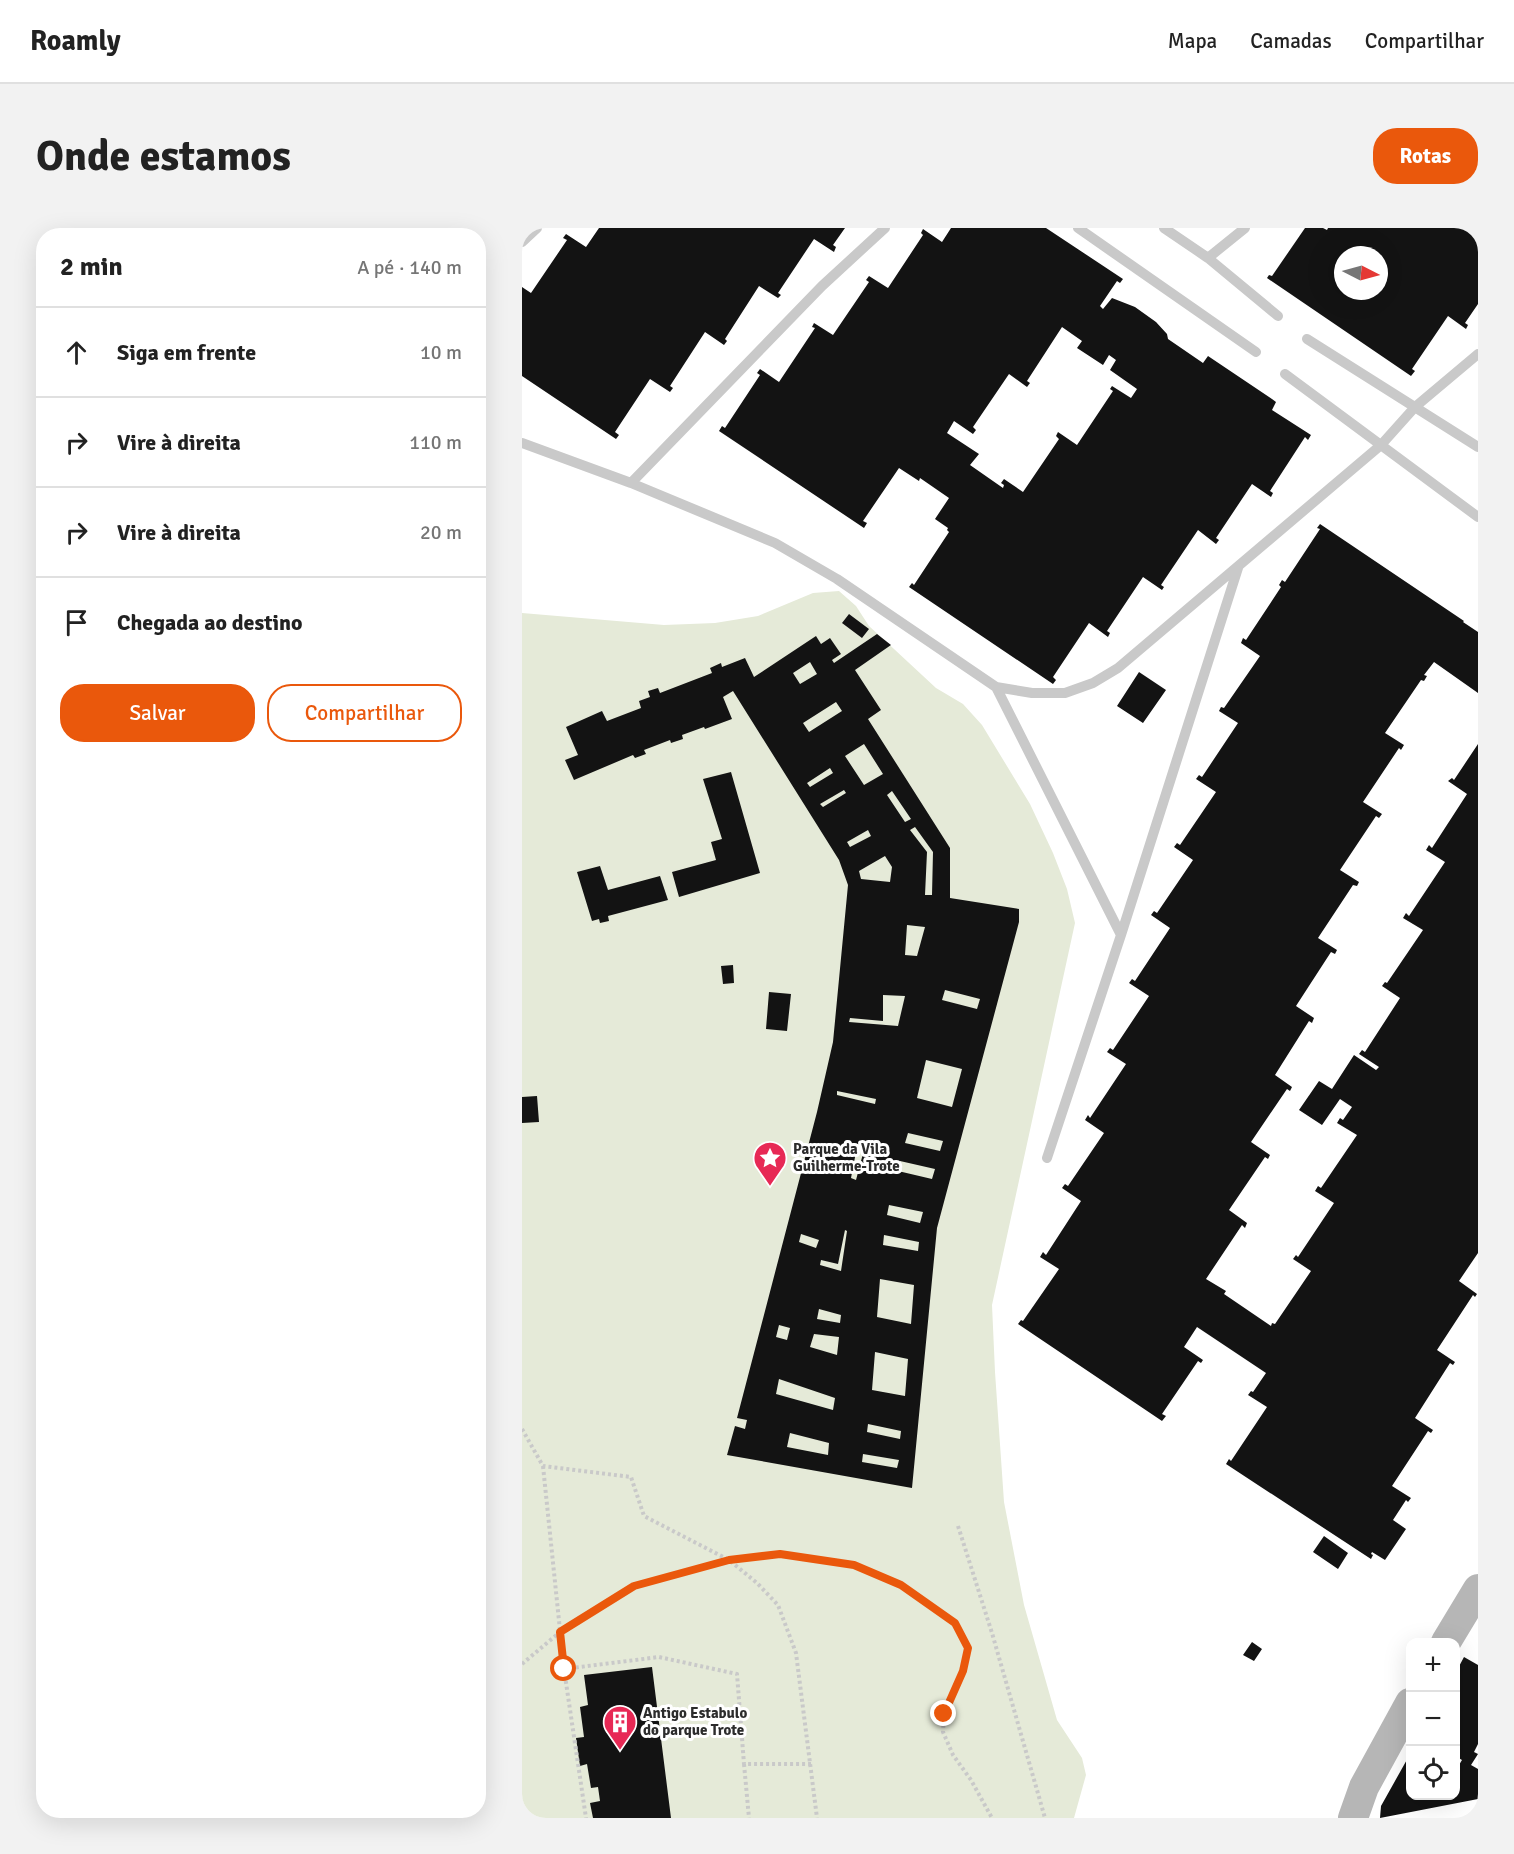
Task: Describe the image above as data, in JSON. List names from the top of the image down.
{
  "places": {
    "place": ["Parque da Vila Guilherme-Trote"],
    "building": ["Antigo Estabulo do parque Trote"]
  },
  "north": "right",
  "page": {
    "header": "Roamly",
    "nav": ["Mapa", "Camadas", "Compartilhar"],
    "buttons": [
      "Rotas",
      ["Salvar", "Compartilhar"]
    ],
    "title": "Onde estamos",
    "heading": ["2 min", "A pé · 140 m"],
    "list": [
      ["Siga em frente", "10 m"],
      ["Vire à direita", "110 m"],
      ["Vire à direita", "20 m"],
      "Chegada ao destino"
    ],
    "map_buttons": ["+", "−"]
  }
}
